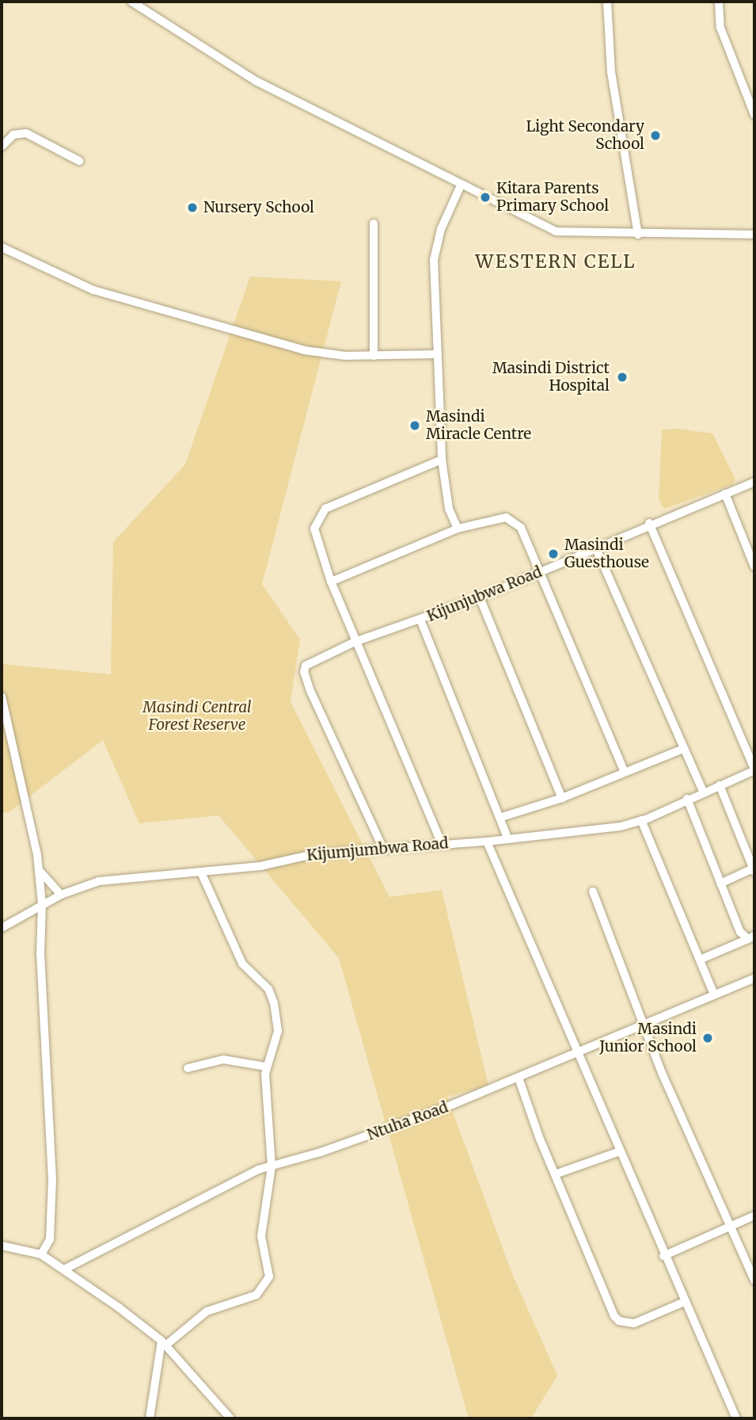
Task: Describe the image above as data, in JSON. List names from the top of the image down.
{
  "streets": {
    "street": ["Kijunjubwa Road", "Kijumjumbwa Road", "Ntuha Road"]
  },
  "crossings": [
    ["Kijunjubwa Road", "Kijumjumbwa Road"]
  ],
  "districts": ["WESTERN CELL"],
  "parks": ["Masindi Central Forest Reserve"],
  "places": [
    "Light Secondary School",
    "Kitara Parents Primary School",
    "Nursery School",
    "Masindi District Hospital",
    "Masindi Miracle Centre",
    "Masindi Guesthouse",
    "Masindi Junior School"
  ]
}
